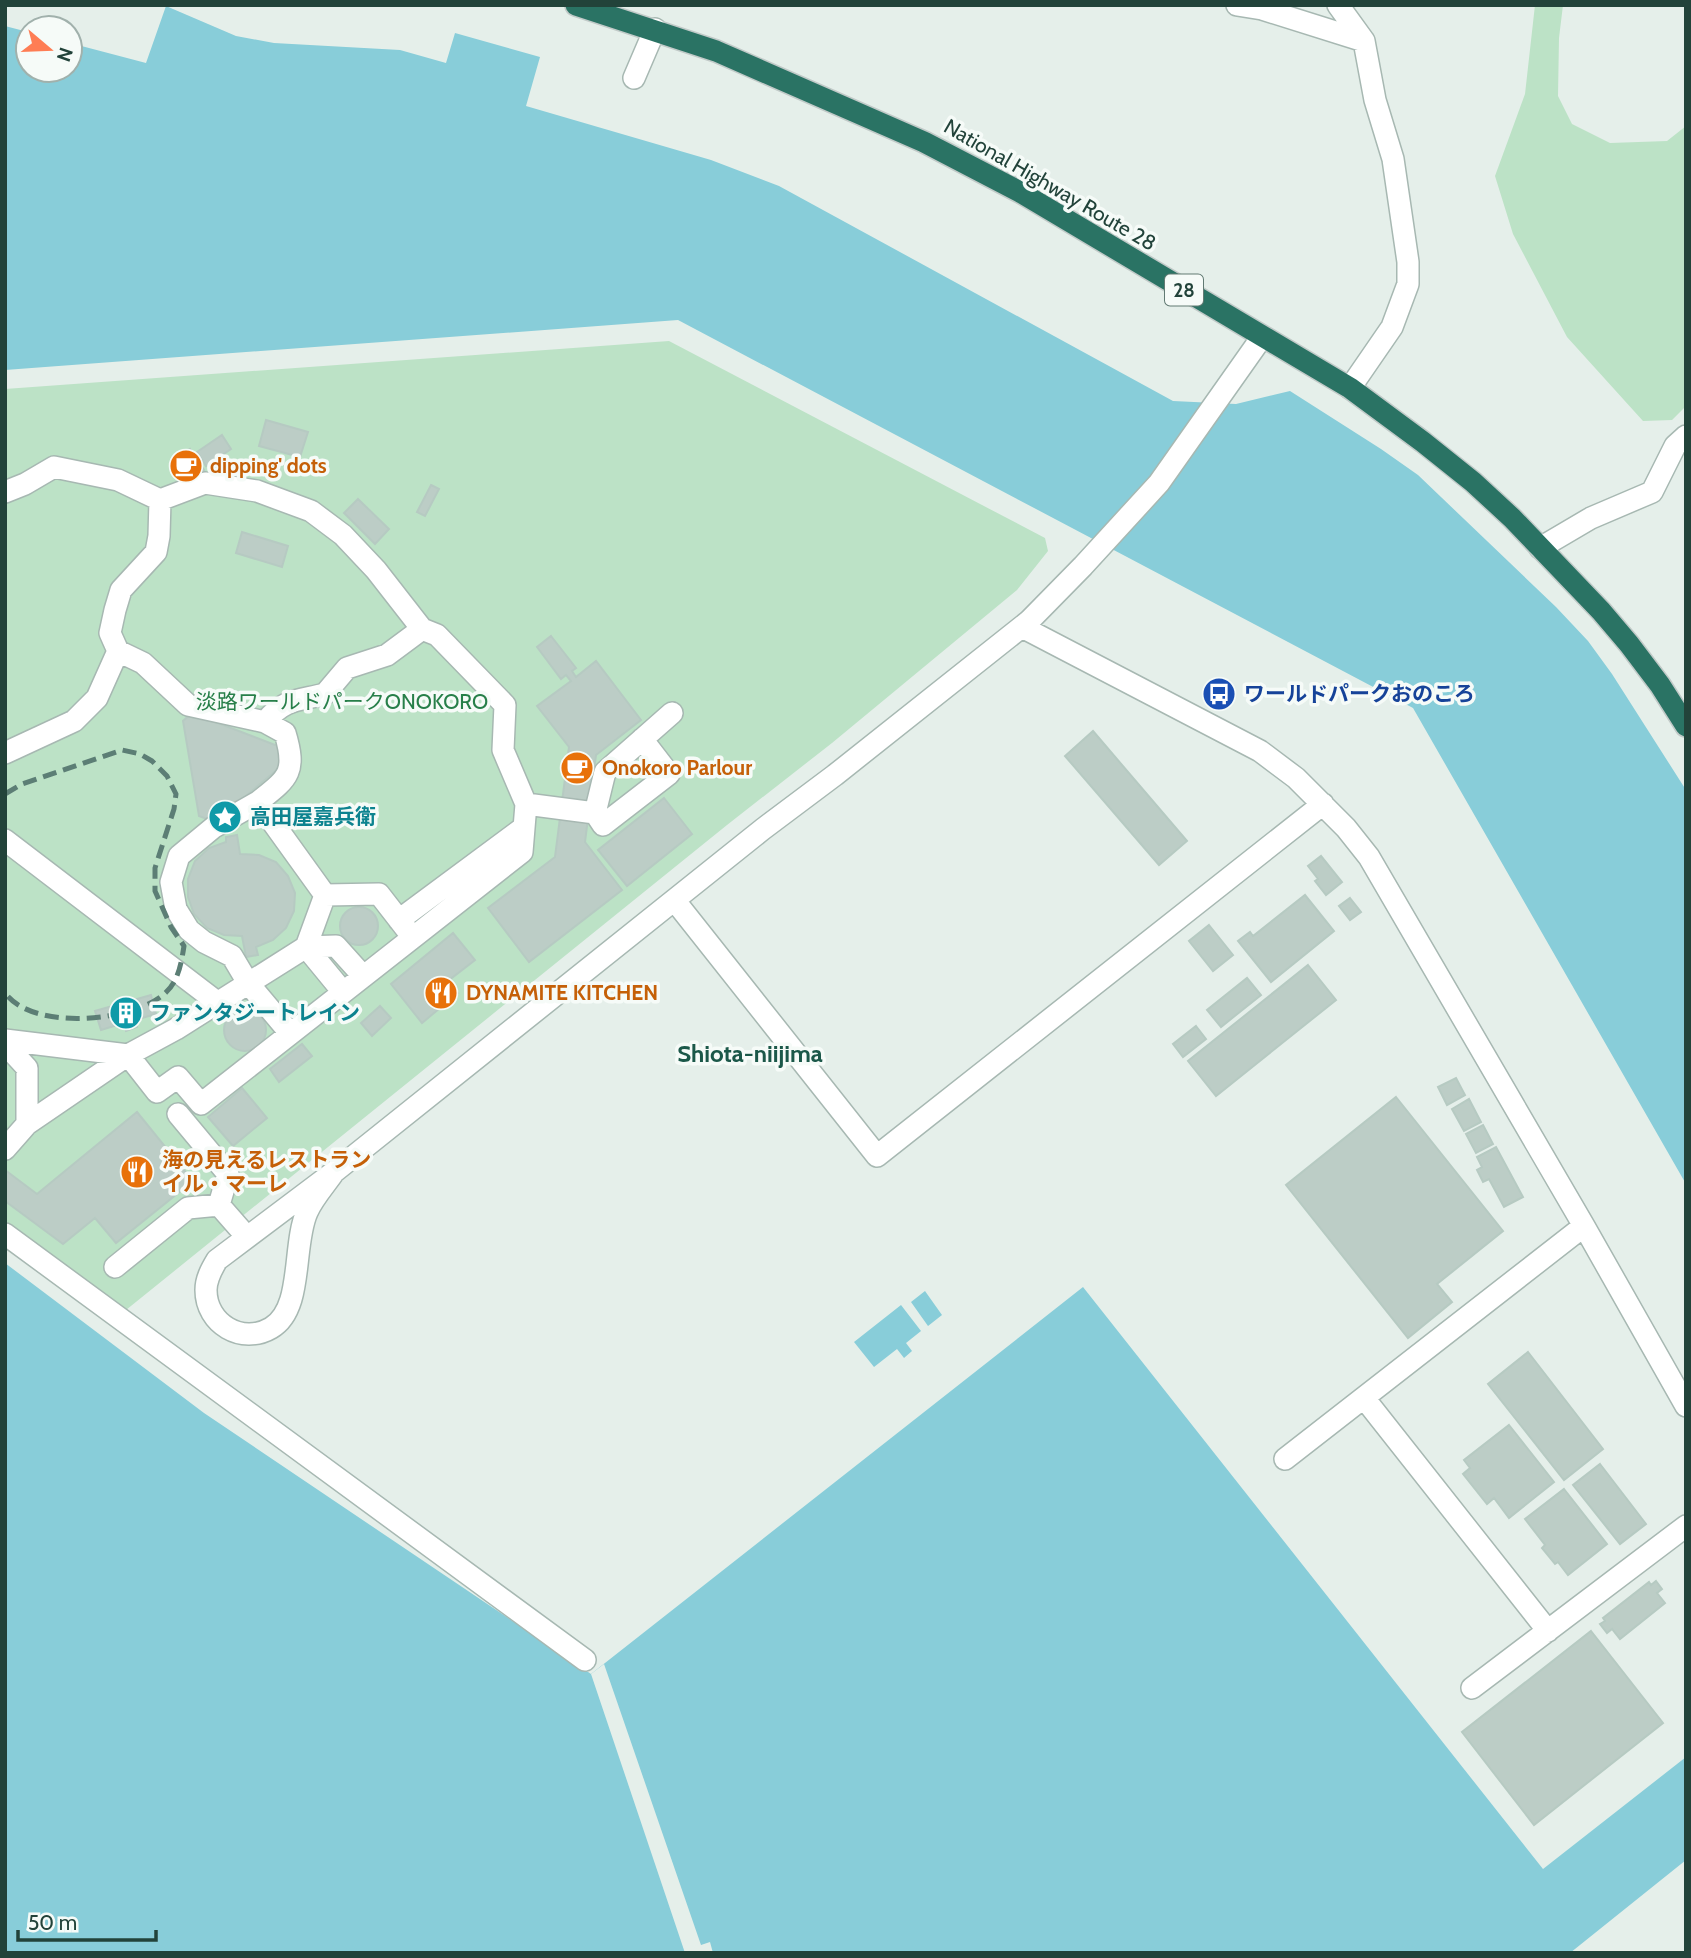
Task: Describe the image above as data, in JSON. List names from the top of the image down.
{
  "streets": {
    "highway": ["National Highway Route 28", "28"]
  },
  "districts": ["Shiota-niijima"],
  "parks": ["淡路ワールドパークONOKORO"],
  "places": {
    "cafe": ["dipping' dots", "Onokoro Parlour"],
    "bus stop": ["ワールドパークおのころ"],
    "place": ["高田屋嘉兵衛"],
    "restaurant": ["DYNAMITE KITCHEN", "海の見えるレストラン イル・マーレ"],
    "building": ["ファンタジートレイン"]
  },
  "scale_bar": "50 m",
  "north": "right"
}
